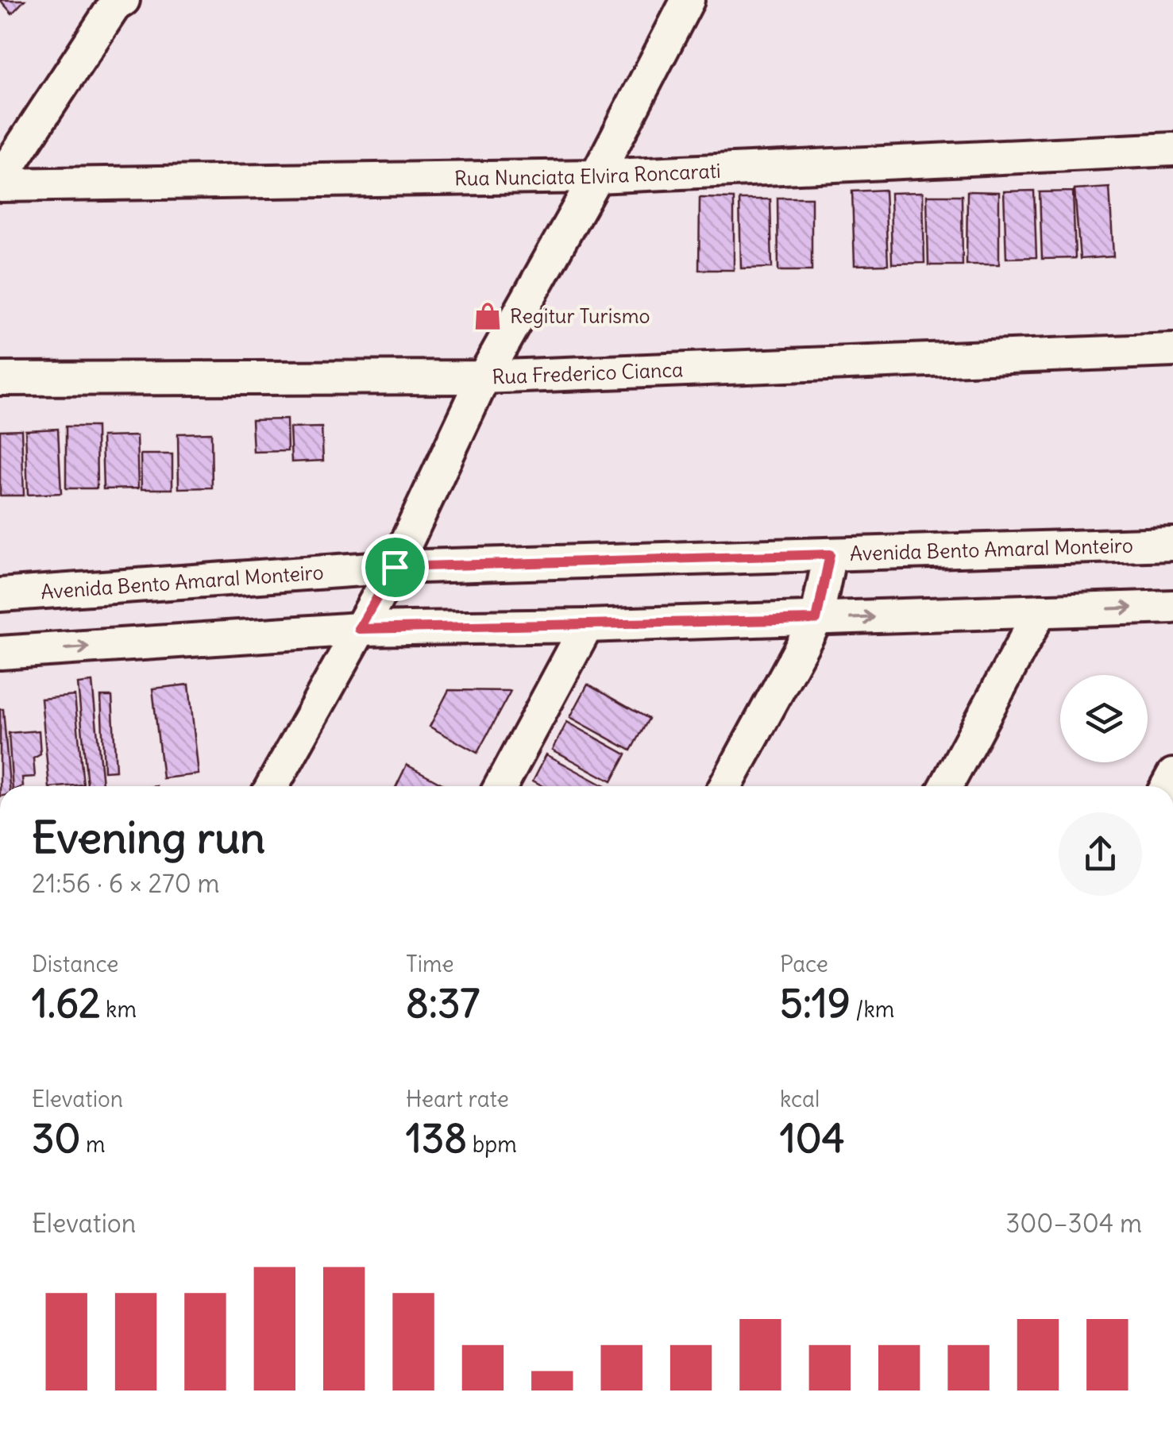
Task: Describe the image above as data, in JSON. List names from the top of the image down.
{
  "streets": {
    "street": ["Rua Nunciata Elvira Roncarati", "Rua Frederico Cianca", "Avenida Bento Amaral Monteiro"]
  },
  "places": {
    "shop": ["Regitur Turismo"]
  },
  "page": {
    "heading": ["Evening run", "21:56 · 6 × 270 m"],
    "stats": [
      ["Distance", "1.62 km"],
      ["Time", "8:37"],
      ["Pace", "5:19 /km"],
      ["Elevation", "30 m"],
      ["Heart rate", "138 bpm"],
      ["kcal", "104"]
    ],
    "chart": ["Elevation", "300–304 m"]
  }
}
